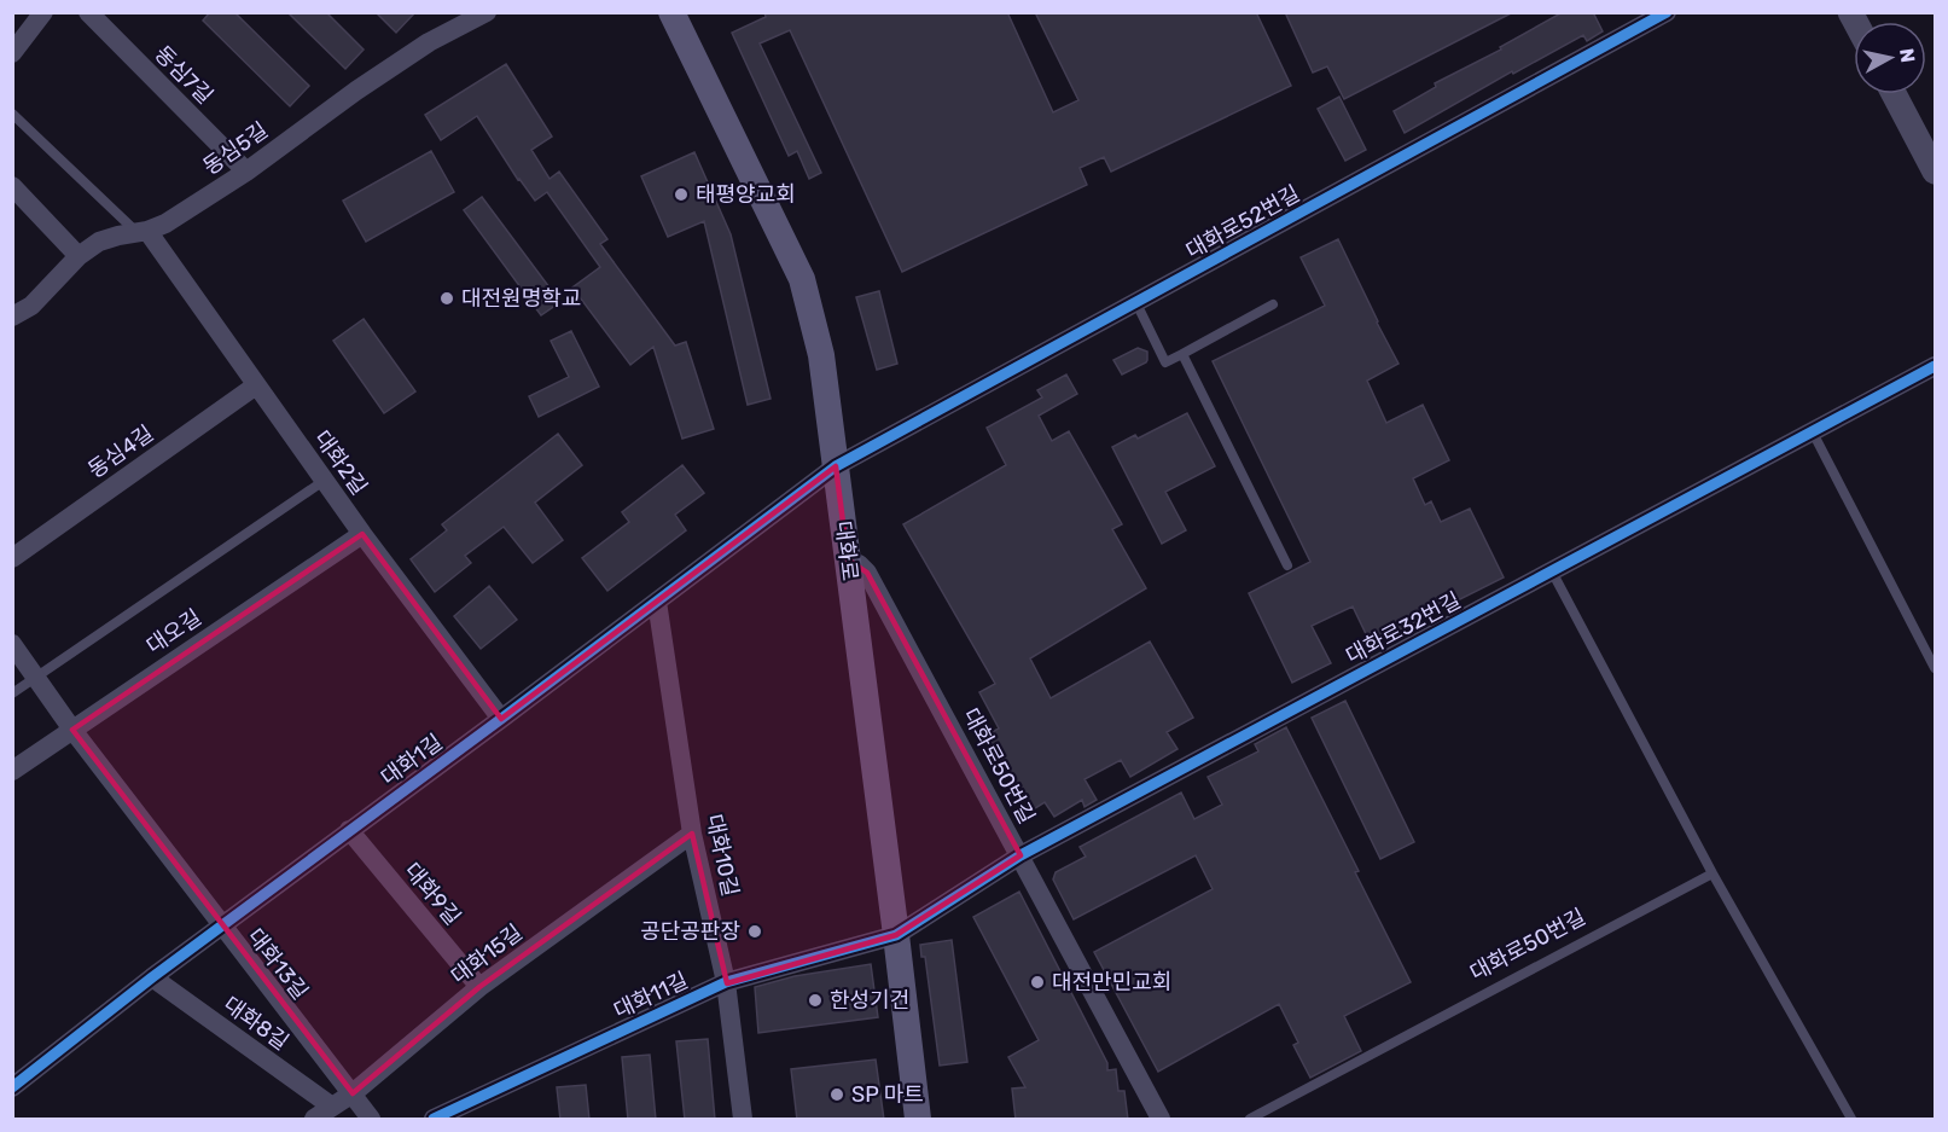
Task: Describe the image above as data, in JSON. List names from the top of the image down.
{
  "streets": {
    "main road": ["대화로"],
    "street": [
      "동심7길",
      "동심5길",
      "대화로52번길",
      "동심4길",
      "대화2길",
      "대화로32번길",
      "대오길",
      "대화1길",
      "대화로50번길",
      "대화10길",
      "대화9길",
      "대화15길",
      "대화13길",
      "대화11길",
      "대화8길"
    ]
  },
  "crossings": [
    ["동심7길", "동심5길"],
    ["동심5길", "대화2길"],
    ["대화로52번길", "대화로"],
    ["대화로52번길", "대화1길"],
    ["동심4길", "대화2길"],
    ["대화2길", "대오길"],
    ["대화2길", "대화1길"],
    ["대화로", "대화로32번길"],
    ["대화로", "대화1길"],
    ["대화로", "대화로50번길"],
    ["대화로", "대화11길"],
    ["대화로32번길", "대화로50번길"],
    ["대화로32번길", "대화11길"],
    ["대오길", "대화13길"],
    ["대화1길", "대화10길"],
    ["대화1길", "대화9길"],
    ["대화1길", "대화13길"],
    ["대화1길", "대화8길"],
    ["대화10길", "대화15길"],
    ["대화10길", "대화11길"],
    ["대화9길", "대화15길"],
    ["대화15길", "대화13길"],
    ["대화15길", "대화8길"]
  ],
  "places": [
    "태평양교회",
    "대전원명학교",
    "공단공판장",
    "대전만민교회",
    "한성기건",
    "SP 마트"
  ],
  "north": "right"
}
